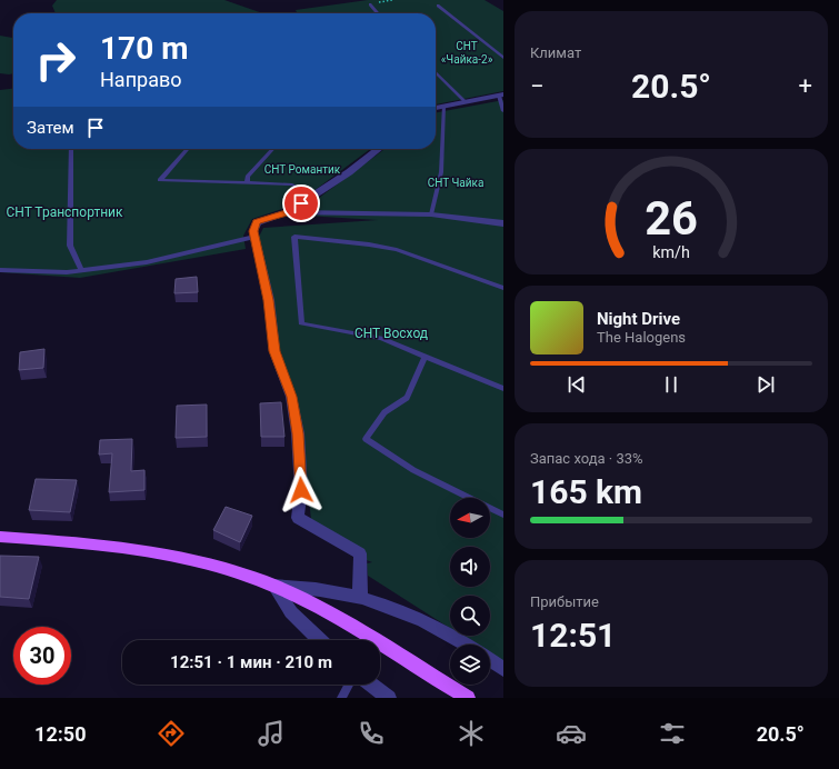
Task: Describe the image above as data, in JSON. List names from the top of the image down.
{
  "parks": [
    "СНТ «Чайка-2»",
    "СНТ Романтик",
    "СНТ Чайка",
    "СНТ Транспортник",
    "СНТ Восход"
  ],
  "north": "left",
  "page": {
    "tile": [
      "Климат",
      ["Запас хода · 33%", "165 km"],
      ["Прибытие", "12:51"]
    ],
    "turn": ["170 m", "Направо"],
    "heat": ["−", "20.5°", "+"],
    "then": "Затем",
    "song": ["Night Drive", "The Halogens"],
    "limit": "30",
    "trip": "12:51 · 1 мин · 210 m",
    "tabs": ["12:50", "20.5°"],
    "gauge": ["26", "km/h"]
  }
}
